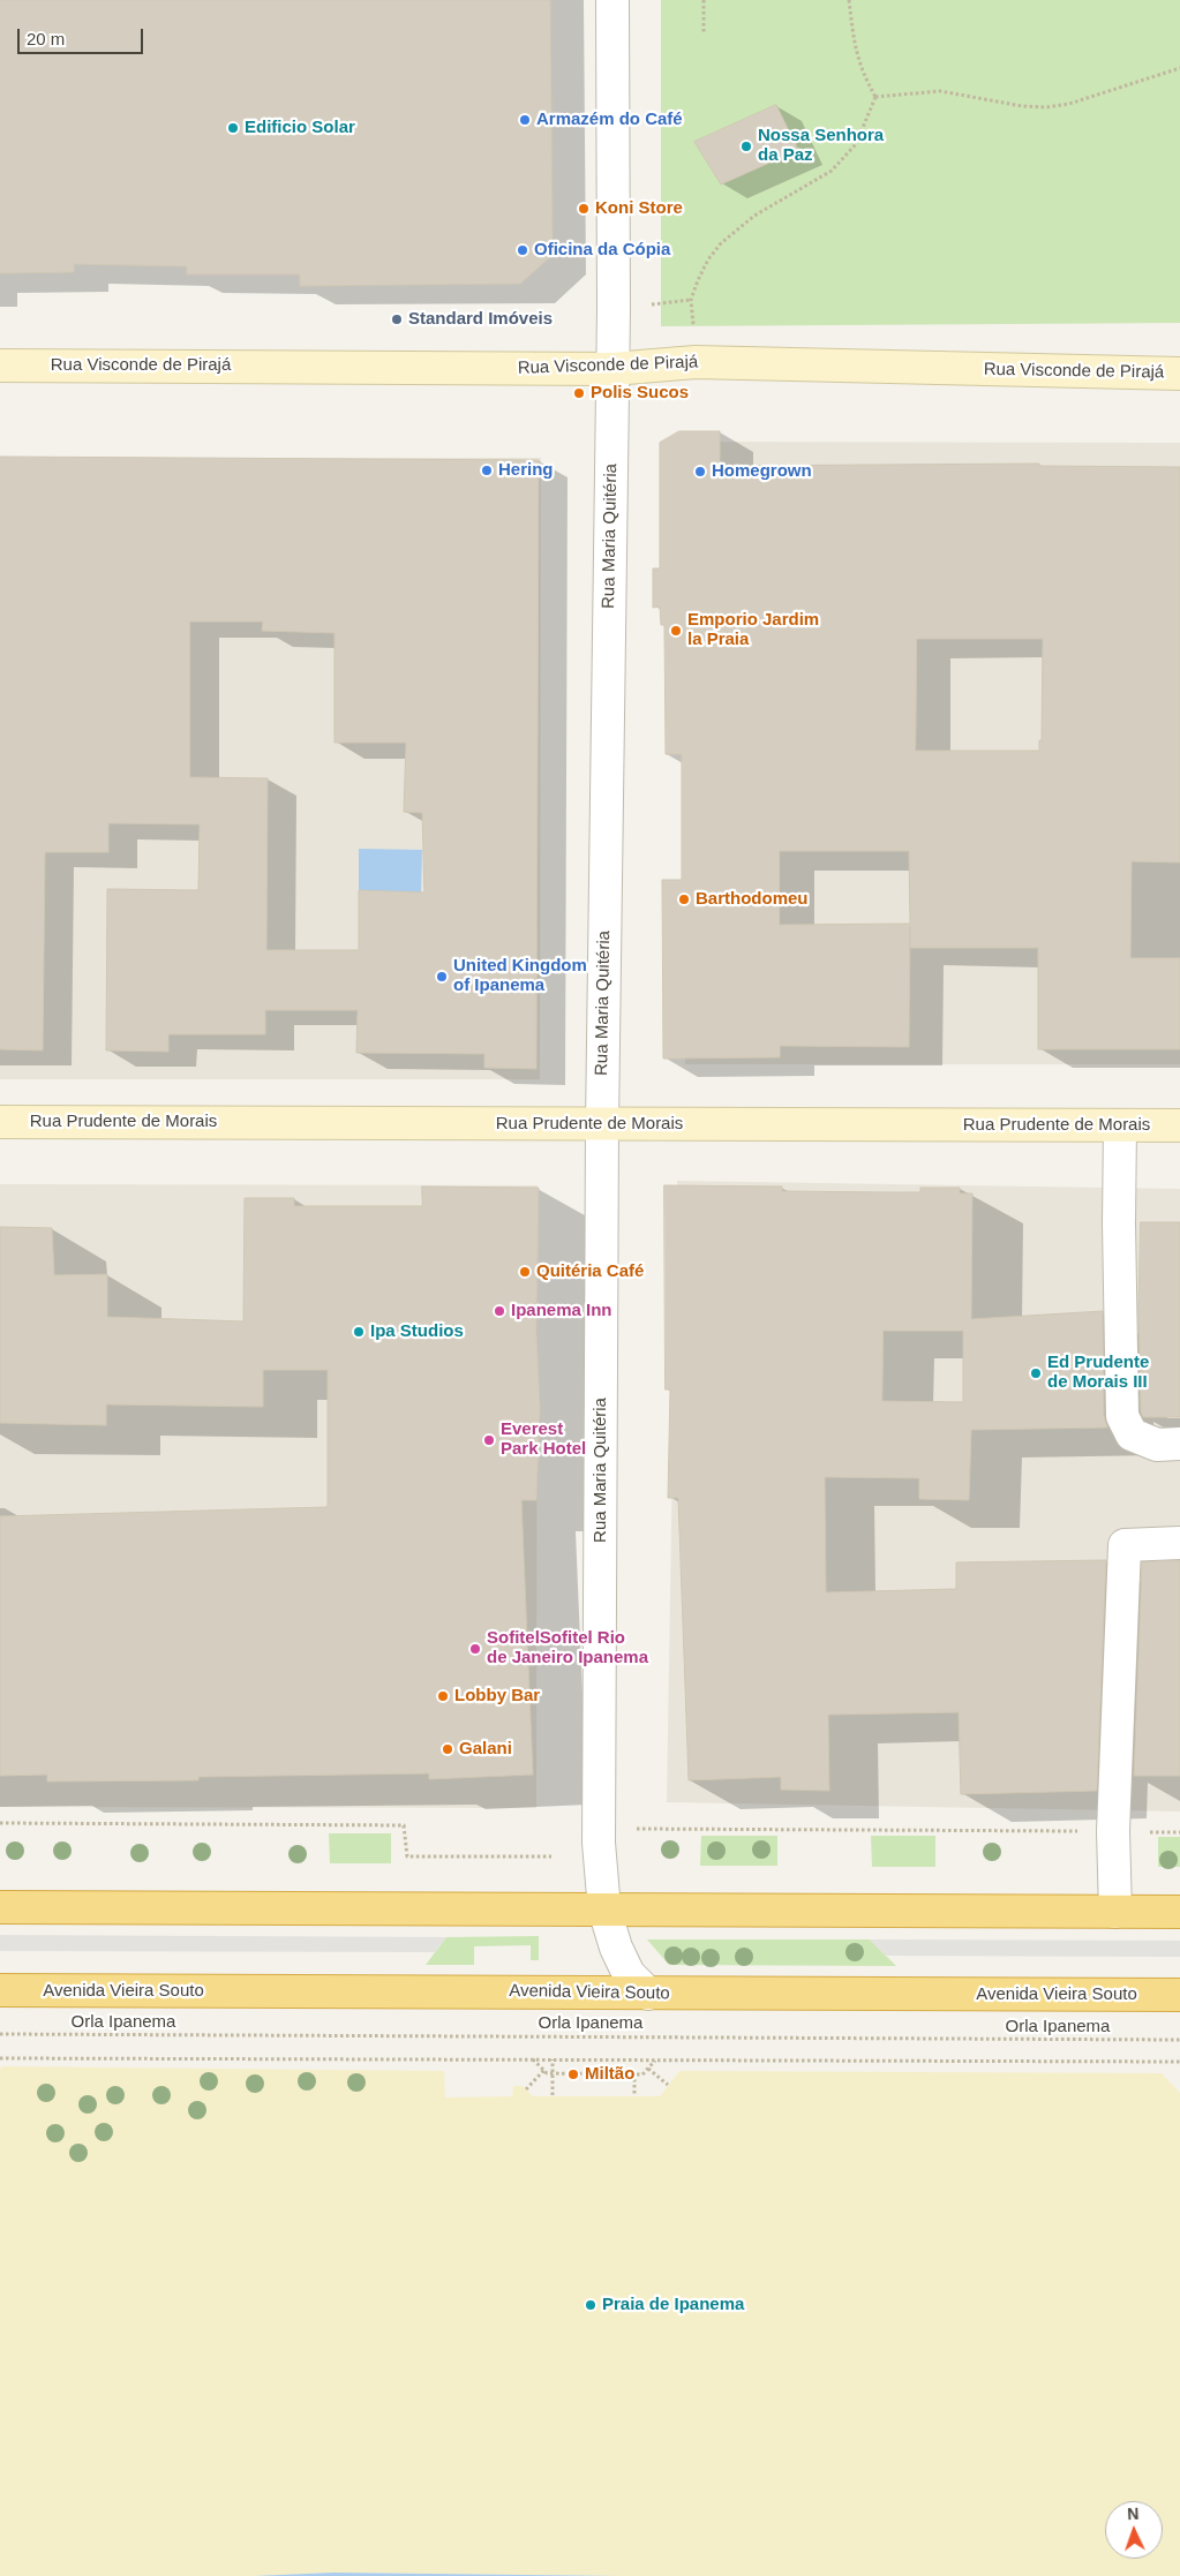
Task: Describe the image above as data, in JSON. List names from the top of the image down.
{
  "streets": {
    "highway": ["Avenida Vieira Souto"],
    "main road": ["Rua Visconde de Pirajá", "Rua Prudente de Morais"],
    "street": ["Rua Maria Quitéria"],
    "path": ["Orla Ipanema"]
  },
  "crossings": [
    ["Rua Visconde de Pirajá", "Rua Maria Quitéria"],
    ["Rua Maria Quitéria", "Rua Prudente de Morais"],
    ["Rua Maria Quitéria", "Avenida Vieira Souto"]
  ],
  "places": [
    "Armazém do Café",
    "Edificio Solar",
    "Nossa Senhora da Paz",
    "Koni Store",
    "Oficina da Cópia",
    "Standard Imóveis",
    "Polis Sucos",
    "Hering",
    "Homegrown",
    "Emporio Jardim la Praia",
    "Barthodomeu",
    "United Kingdom of Ipanema",
    "Quitéria Café",
    "Ipanema Inn",
    "Ipa Studios",
    "Ed Prudente de Morais III",
    "Everest Park Hotel",
    "SofitelSofitel Rio de Janeiro Ipanema",
    "Lobby Bar",
    "Galani",
    "Miltão",
    "Praia de Ipanema"
  ],
  "scale_bar": "20 m",
  "north": "top"
}
